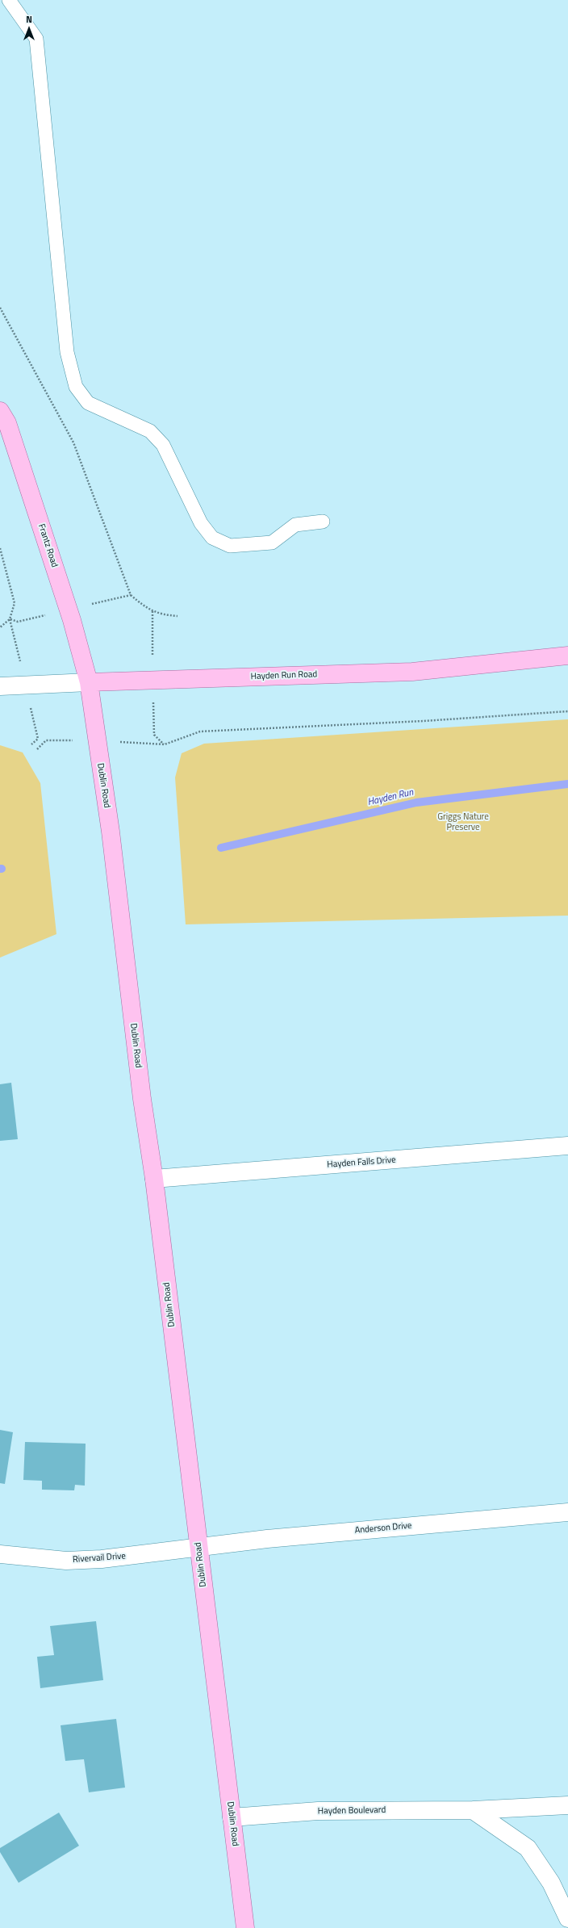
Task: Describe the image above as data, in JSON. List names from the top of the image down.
{
  "streets": {
    "main road": ["Frantz Road", "Hayden Run Road", "Dublin Road"],
    "street": [
      "Hayden Falls Drive",
      "Anderson Drive",
      "Rivervail Drive",
      "Hayden Boulevard"
    ]
  },
  "crossings": [
    ["Frantz Road", "Hayden Run Road"],
    ["Frantz Road", "Dublin Road"],
    ["Hayden Run Road", "Dublin Road"],
    ["Dublin Road", "Hayden Falls Drive"],
    ["Dublin Road", "Anderson Drive"],
    ["Dublin Road", "Rivervail Drive"],
    ["Dublin Road", "Hayden Boulevard"],
    ["Anderson Drive", "Rivervail Drive"]
  ],
  "water": ["Hayden Run"],
  "parks": ["Griggs Nature Preserve"],
  "north": "top"
}
